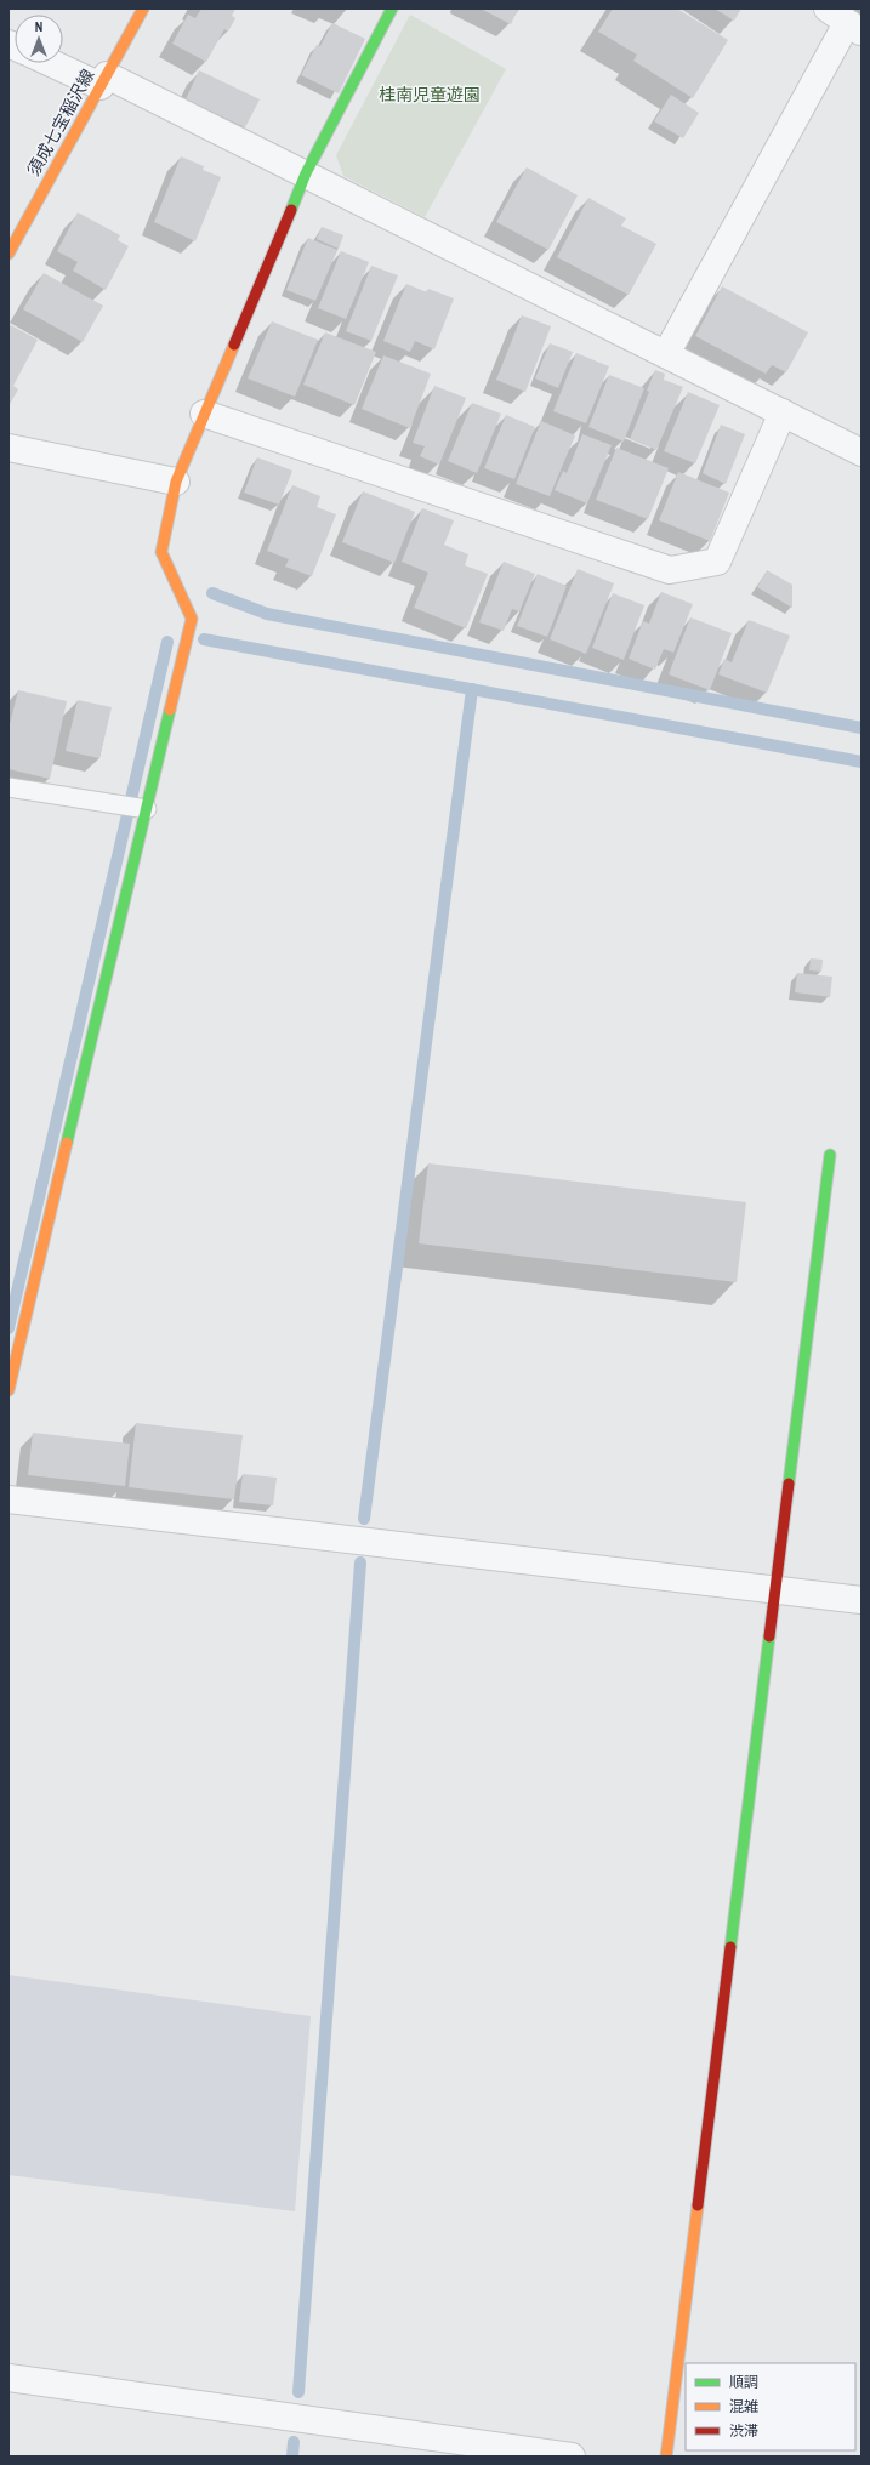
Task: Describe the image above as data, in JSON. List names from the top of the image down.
{
  "streets": {
    "street": ["須成七宝稲沢線"]
  },
  "parks": ["桂南児童遊園"],
  "legend": ["順調", "混雑", "渋滞"],
  "north": "top"
}
